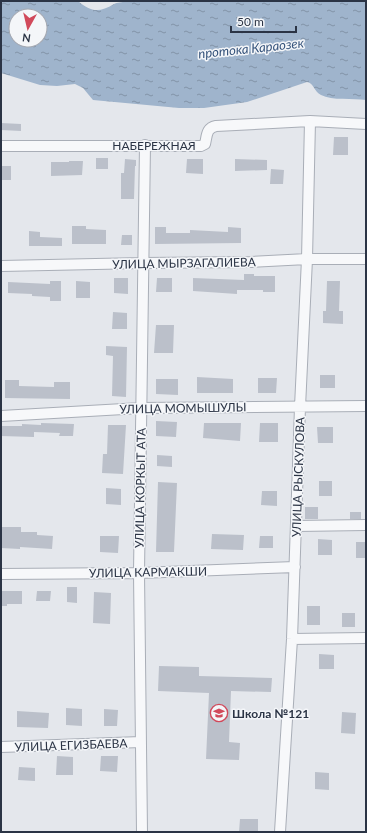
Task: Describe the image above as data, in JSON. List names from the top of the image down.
{
  "streets": {
    "street": [
      "НАБЕРЕЖНАЯ",
      "УЛИЦА МЫРЗАГАЛИЕВА",
      "УЛИЦА МОМЫШУЛЫ",
      "УЛИЦА РЫСКУЛОВА",
      "УЛИЦА КОРКЫТ АТА",
      "УЛИЦА КАРМАКШИ",
      "УЛИЦА ЕГИЗБАЕВА"
    ]
  },
  "crossings": [
    ["НАБЕРЕЖНАЯ", "УЛИЦА РЫСКУЛОВА"],
    ["НАБЕРЕЖНАЯ", "УЛИЦА КОРКЫТ АТА"],
    ["УЛИЦА МЫРЗАГАЛИЕВА", "УЛИЦА РЫСКУЛОВА"],
    ["УЛИЦА МЫРЗАГАЛИЕВА", "УЛИЦА КОРКЫТ АТА"],
    ["УЛИЦА МОМЫШУЛЫ", "УЛИЦА РЫСКУЛОВА"],
    ["УЛИЦА МОМЫШУЛЫ", "УЛИЦА КОРКЫТ АТА"],
    ["УЛИЦА РЫСКУЛОВА", "УЛИЦА КАРМАКШИ"],
    ["УЛИЦА КОРКЫТ АТА", "УЛИЦА КАРМАКШИ"],
    ["УЛИЦА КОРКЫТ АТА", "УЛИЦА ЕГИЗБАЕВА"]
  ],
  "water": ["протока Караозек"],
  "places": {
    "school or university": ["Школа №121"]
  },
  "scale_bar": "50 m",
  "north": "bottom"
}
